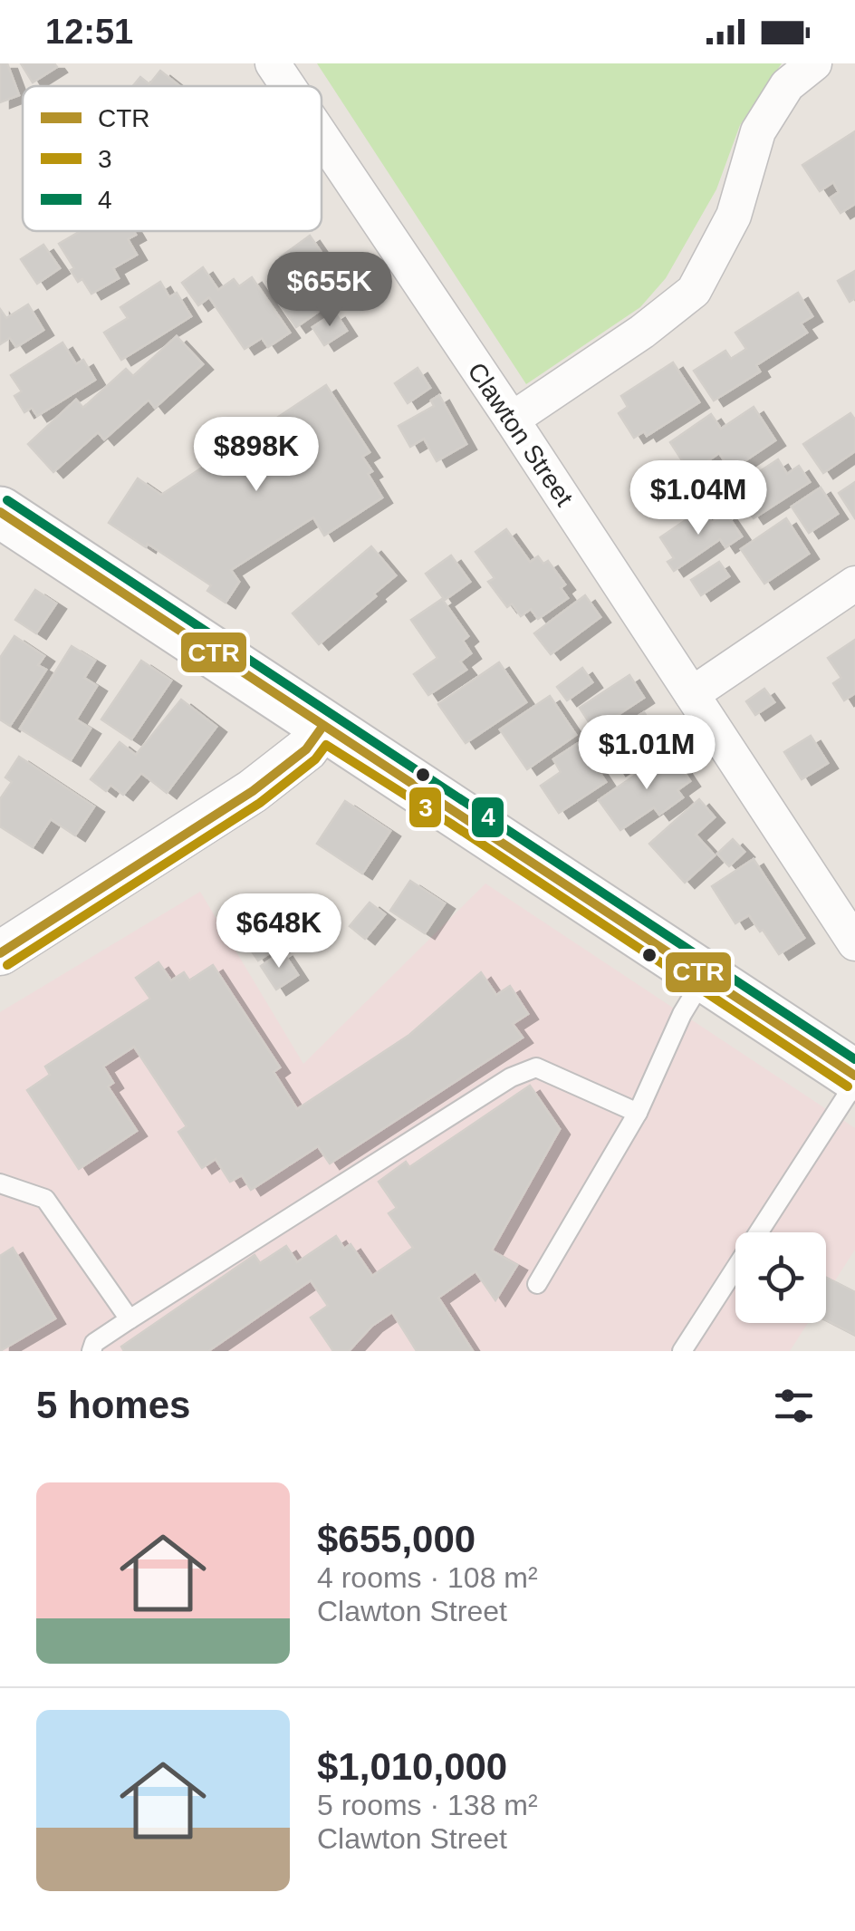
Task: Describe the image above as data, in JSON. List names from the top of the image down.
{
  "streets": {
    "street": ["Clawton Street"]
  },
  "lines": ["transit line 4", "transit line CTR", "transit line 3"],
  "legend": ["CTR", "3", "4"],
  "page": {
    "status": "12:51",
    "price": [
      "$655K",
      "$898K",
      "$1.04M",
      "$1.01M",
      "$648K"
    ],
    "heading": "5 homes",
    "list": [
      {
        "name": "$655,000",
        "note": "4 rooms · 108 m² · Clawton Street"
      },
      {
        "name": "$1,010,000",
        "note": "5 rooms · 138 m² · Clawton Street"
      }
    ]
  }
}
